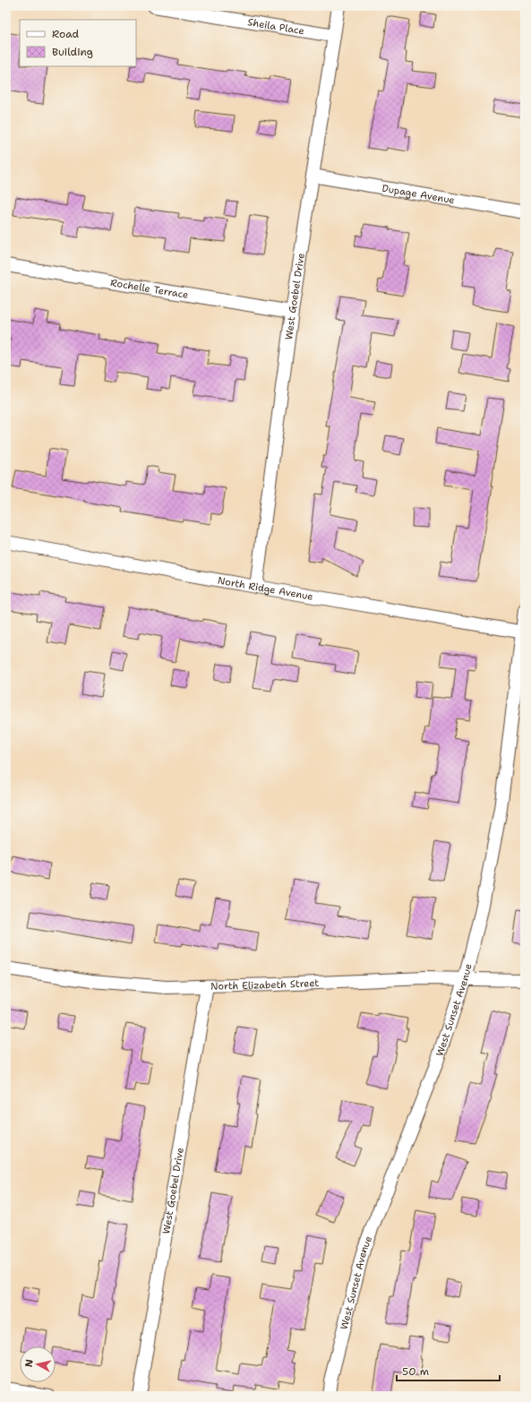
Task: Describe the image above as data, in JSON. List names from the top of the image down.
{
  "streets": {
    "street": [
      "Sheila Place",
      "Dupage Avenue",
      "Rochelle Terrace",
      "West Goebel Drive",
      "North Ridge Avenue",
      "North Elizabeth Street",
      "West Sunset Avenue"
    ]
  },
  "crossings": [
    ["Sheila Place", "West Goebel Drive"],
    ["Dupage Avenue", "West Goebel Drive"],
    ["Rochelle Terrace", "West Goebel Drive"],
    ["West Goebel Drive", "North Ridge Avenue"],
    ["West Goebel Drive", "North Elizabeth Street"],
    ["North Ridge Avenue", "West Sunset Avenue"],
    ["North Elizabeth Street", "West Sunset Avenue"]
  ],
  "legend": ["Road", "Building"],
  "scale_bar": "50 m",
  "north": "left"
}
